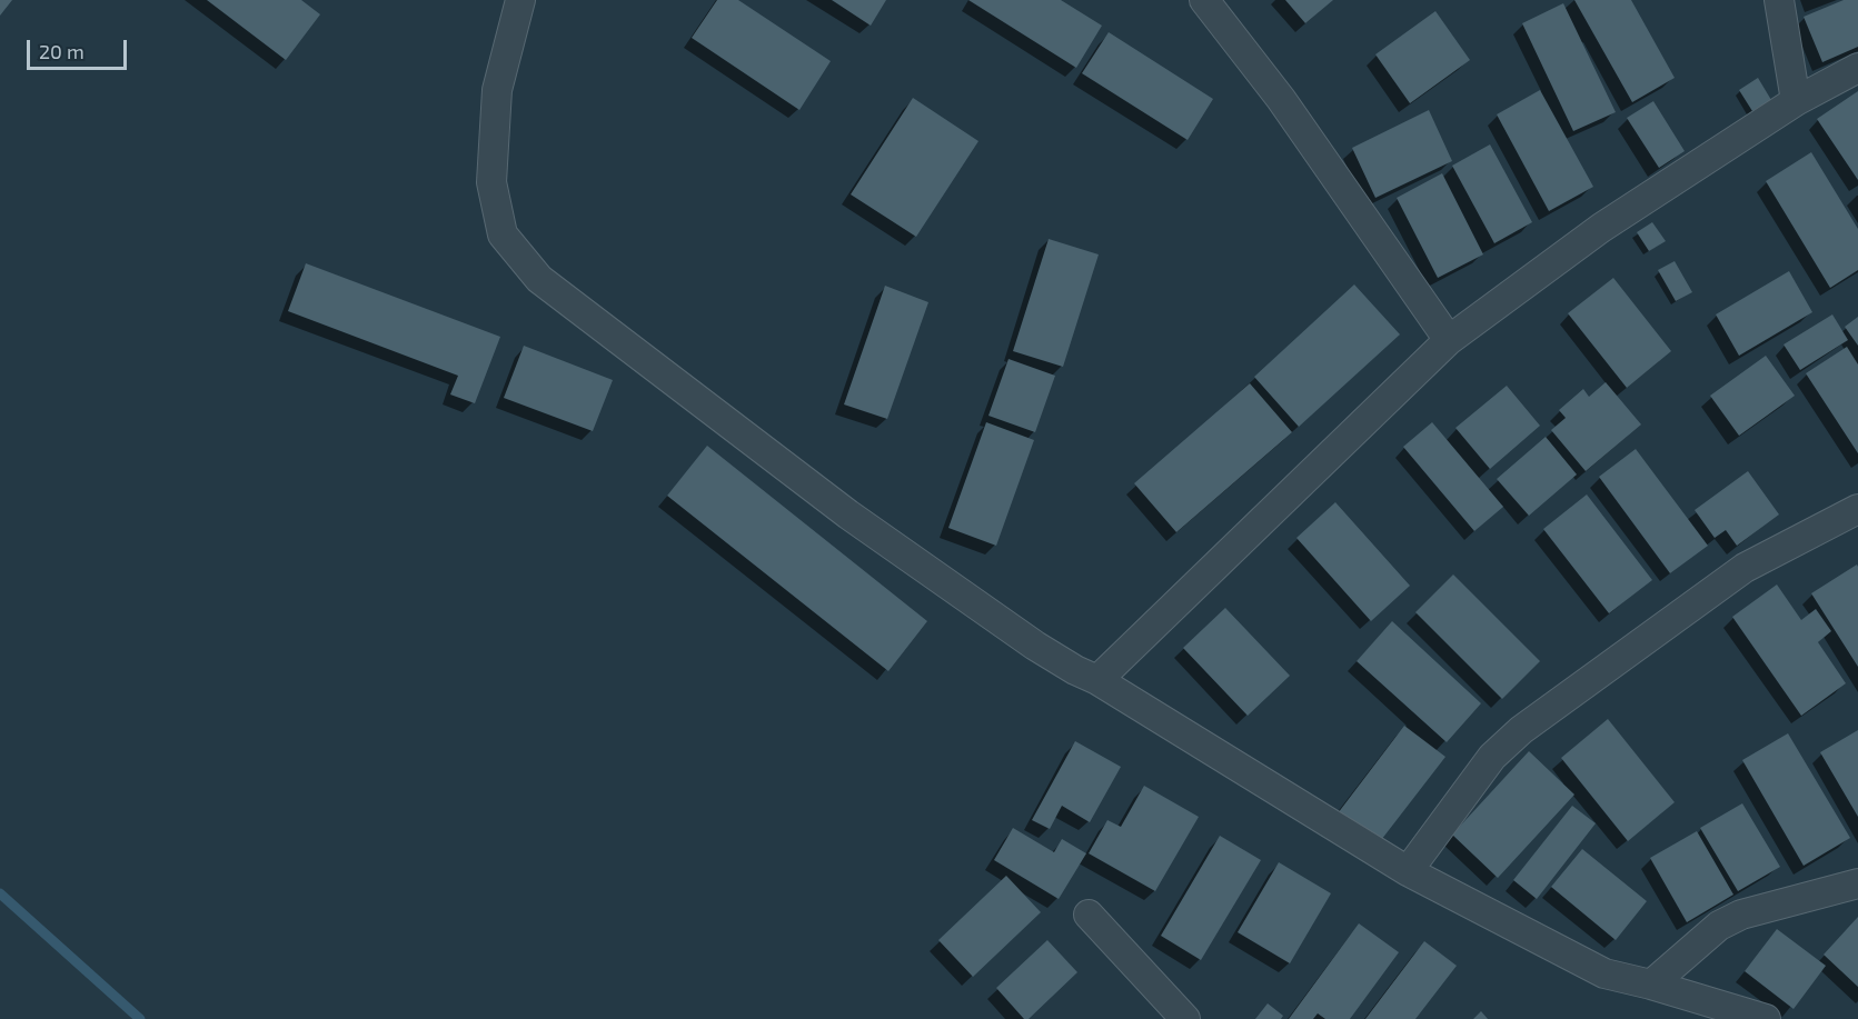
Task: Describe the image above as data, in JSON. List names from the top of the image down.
{
  "scale_bar": "20 m"
}
